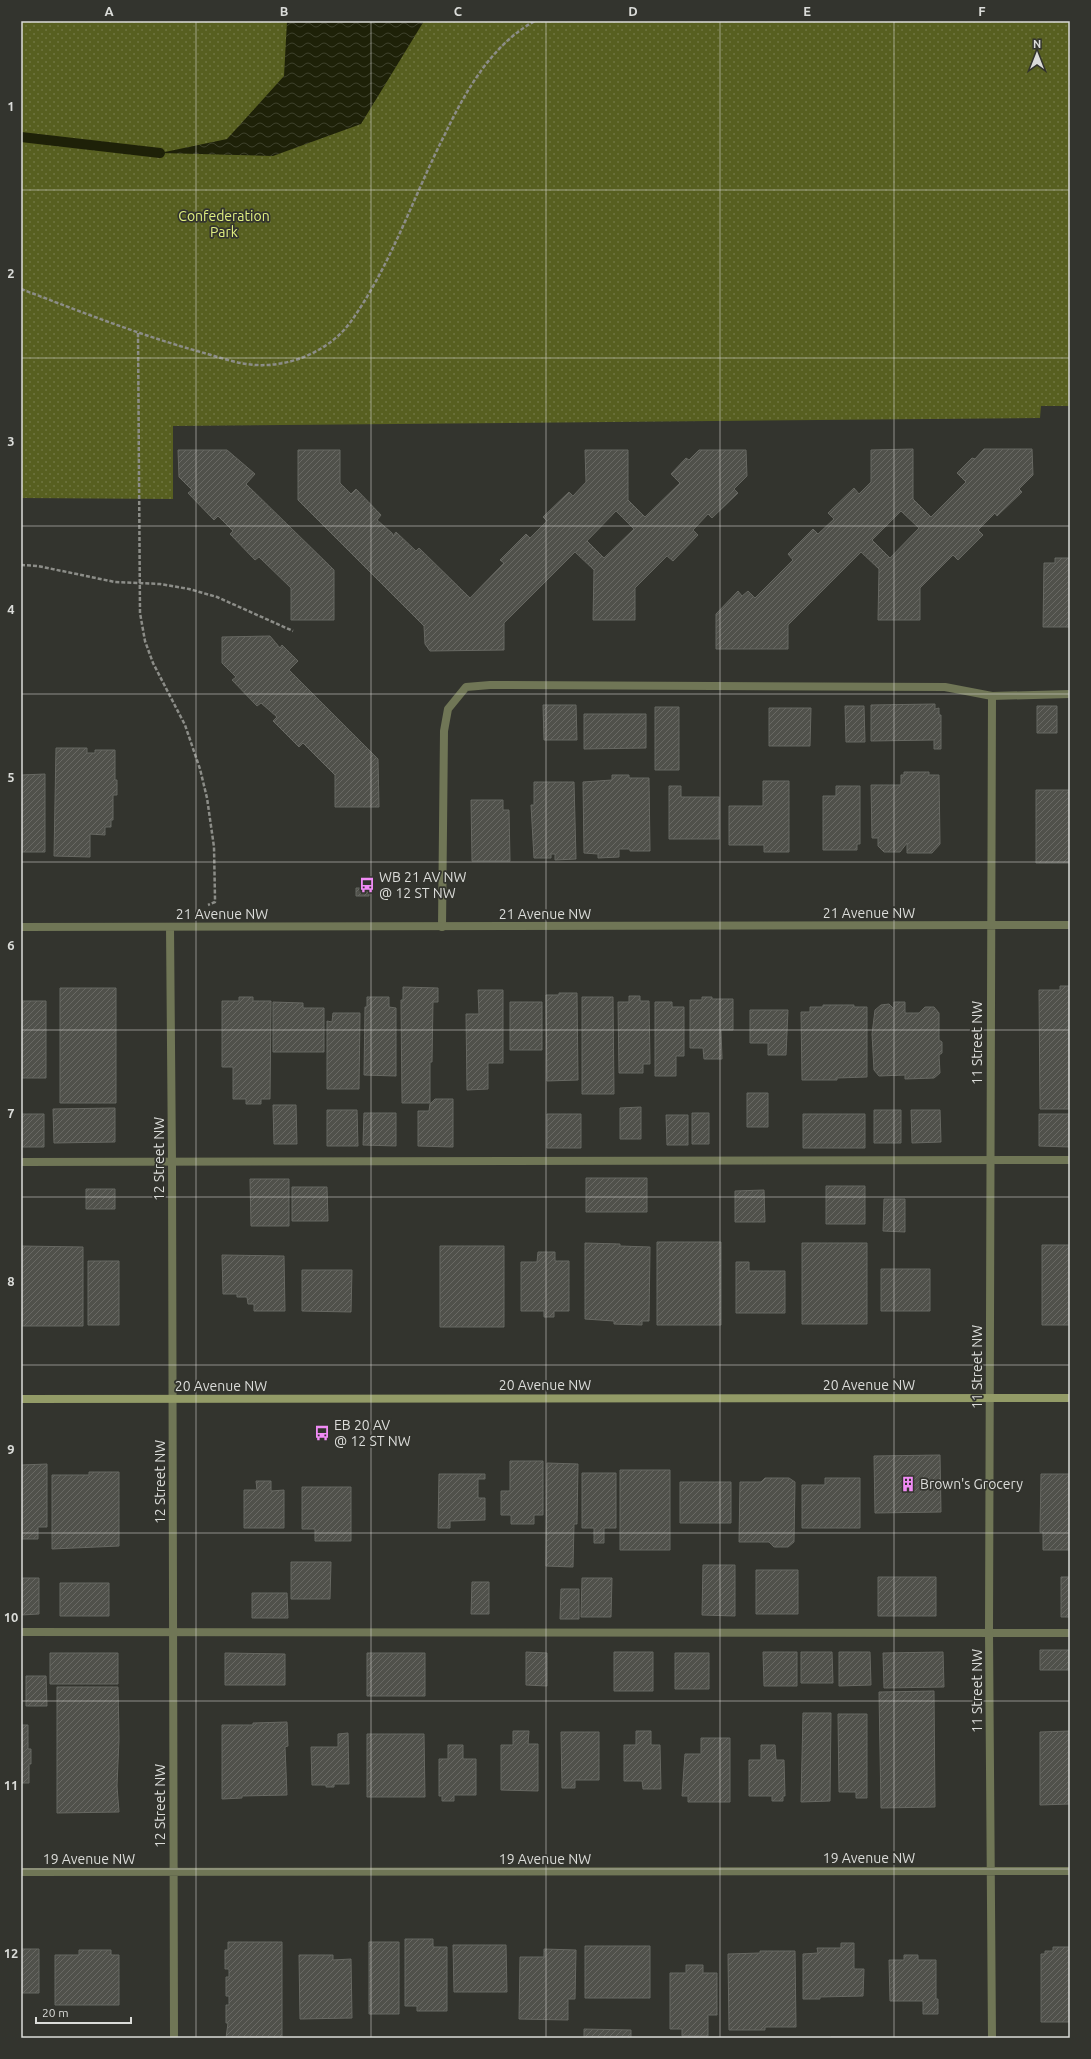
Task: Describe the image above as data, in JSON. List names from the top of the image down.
{
  "streets": {
    "street": [
      "21 Avenue NW",
      "11 Street NW",
      "12 Street NW",
      "20 Avenue NW",
      "19 Avenue NW"
    ]
  },
  "crossings": [
    ["21 Avenue NW", "11 Street NW"],
    ["21 Avenue NW", "12 Street NW"],
    ["11 Street NW", "20 Avenue NW"],
    ["11 Street NW", "19 Avenue NW"],
    ["12 Street NW", "20 Avenue NW"],
    ["12 Street NW", "19 Avenue NW"]
  ],
  "parks": ["Confederation Park"],
  "places": {
    "bus stop": ["WB 21 AV NW @ 12 ST NW", "EB 20 AV @ 12 ST NW"],
    "building": ["Brown's Grocery"]
  },
  "scale_bar": "20 m",
  "north": "top",
  "grid": {
    "columns": [
      "A",
      "B",
      "C",
      "D",
      "E",
      "F"
    ],
    "rows": [
      "1",
      "2",
      "3",
      "4",
      "5",
      "6",
      "7",
      "8",
      "9",
      "10",
      "11",
      "12"
    ]
  }
}
